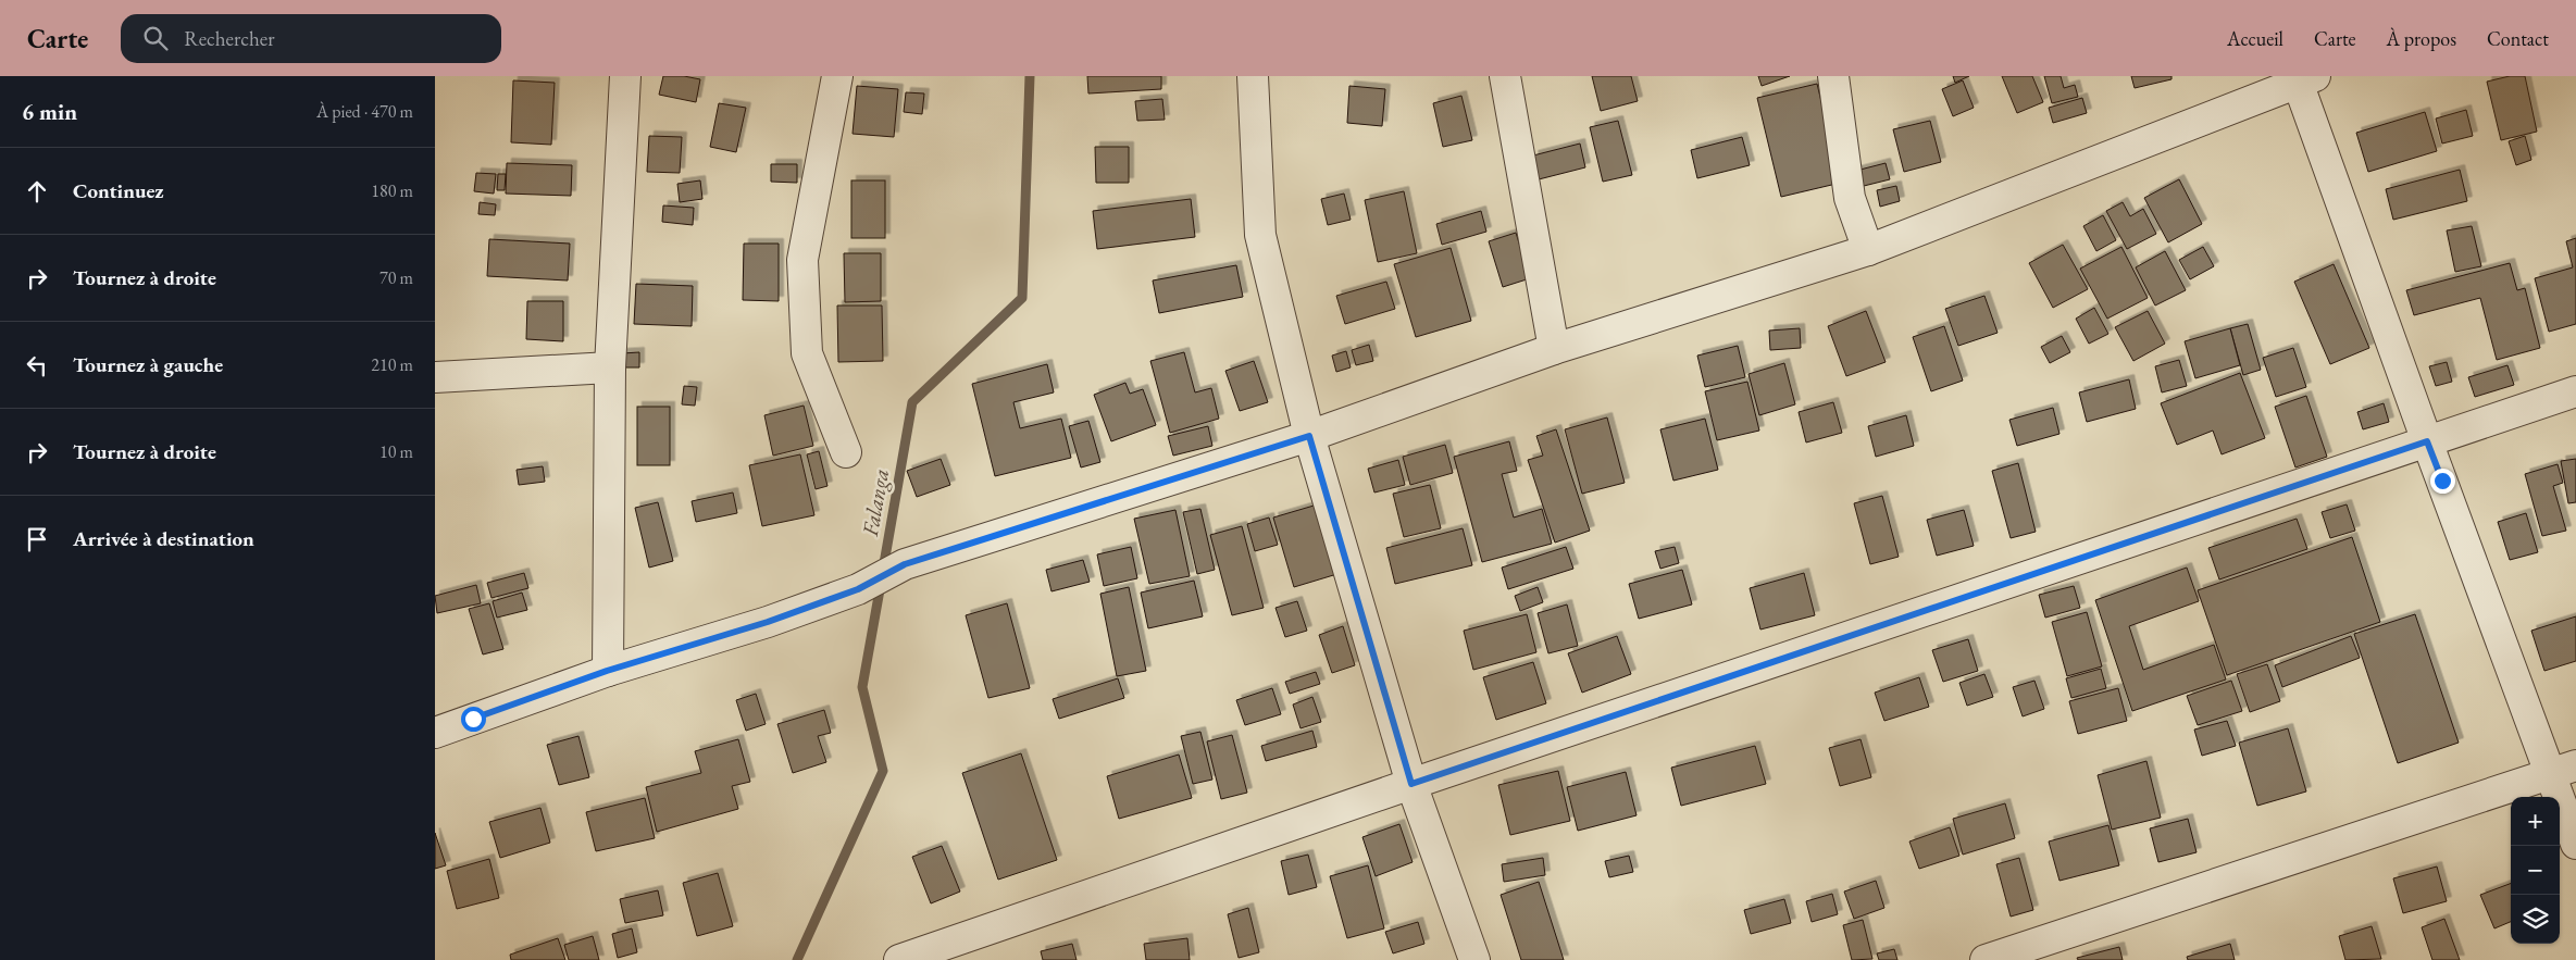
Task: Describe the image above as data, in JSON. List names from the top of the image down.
{
  "water": ["Falanga"],
  "page": {
    "header": "Carte",
    "search": "Rechercher",
    "nav": [
      "Accueil",
      "Carte",
      "À propos",
      "Contact"
    ],
    "heading": ["6 min", "À pied · 470 m"],
    "list": [
      ["Continuez", "180 m"],
      ["Tournez à droite", "70 m"],
      ["Tournez à gauche", "210 m"],
      ["Tournez à droite", "10 m"],
      "Arrivée à destination"
    ],
    "map_buttons": ["+", "−"]
  }
}
